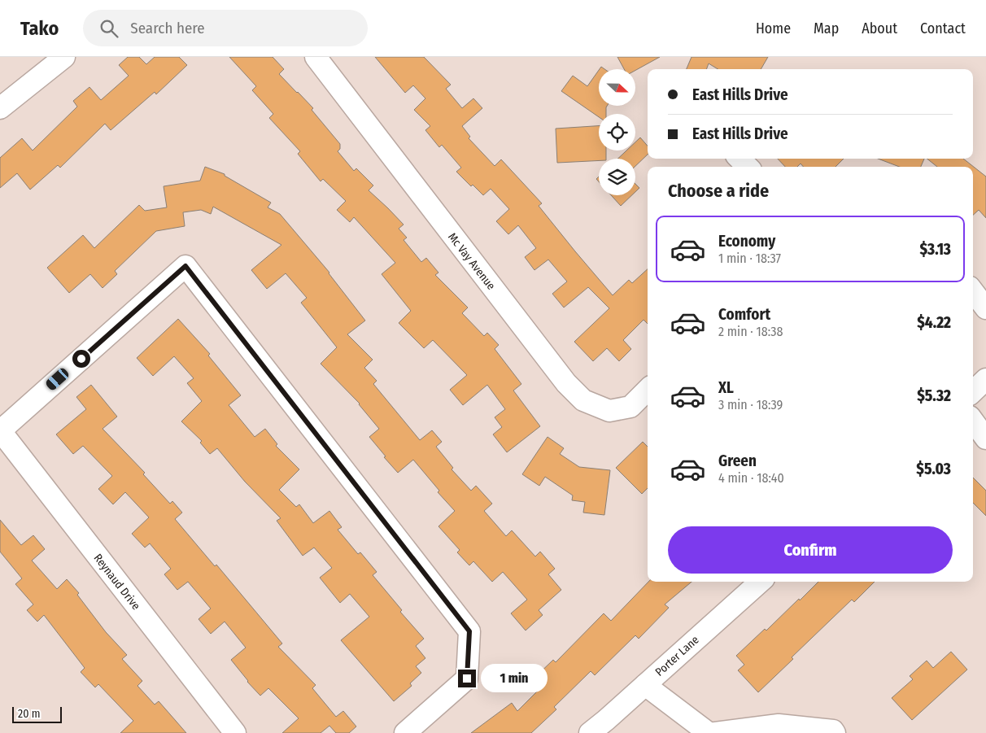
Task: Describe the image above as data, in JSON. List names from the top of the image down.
{
  "streets": {
    "street": ["Mc Vay Avenue", "Reynaud Drive", "Porter Lane"]
  },
  "scale_bar": "20 m",
  "north": "right",
  "page": {
    "header": "Tako",
    "search": "Search here",
    "nav": [
      "Home",
      "Map",
      "About",
      "Contact"
    ],
    "banner": ["East Hills Drive", "East Hills Drive"],
    "heading": "Choose a ride",
    "list": [
      {
        "name": "Economy",
        "note": "1 min · 18:37",
        "value": "$3.13"
      },
      {
        "name": "Comfort",
        "note": "2 min · 18:38",
        "value": "$4.22"
      },
      {
        "name": "XL",
        "note": "3 min · 18:39",
        "value": "$5.32"
      },
      {
        "name": "Green",
        "note": "4 min · 18:40",
        "value": "$5.03"
      }
    ],
    "buttons": "Confirm",
    "bubble": "1 min",
    "scale": "20 m"
  }
}
